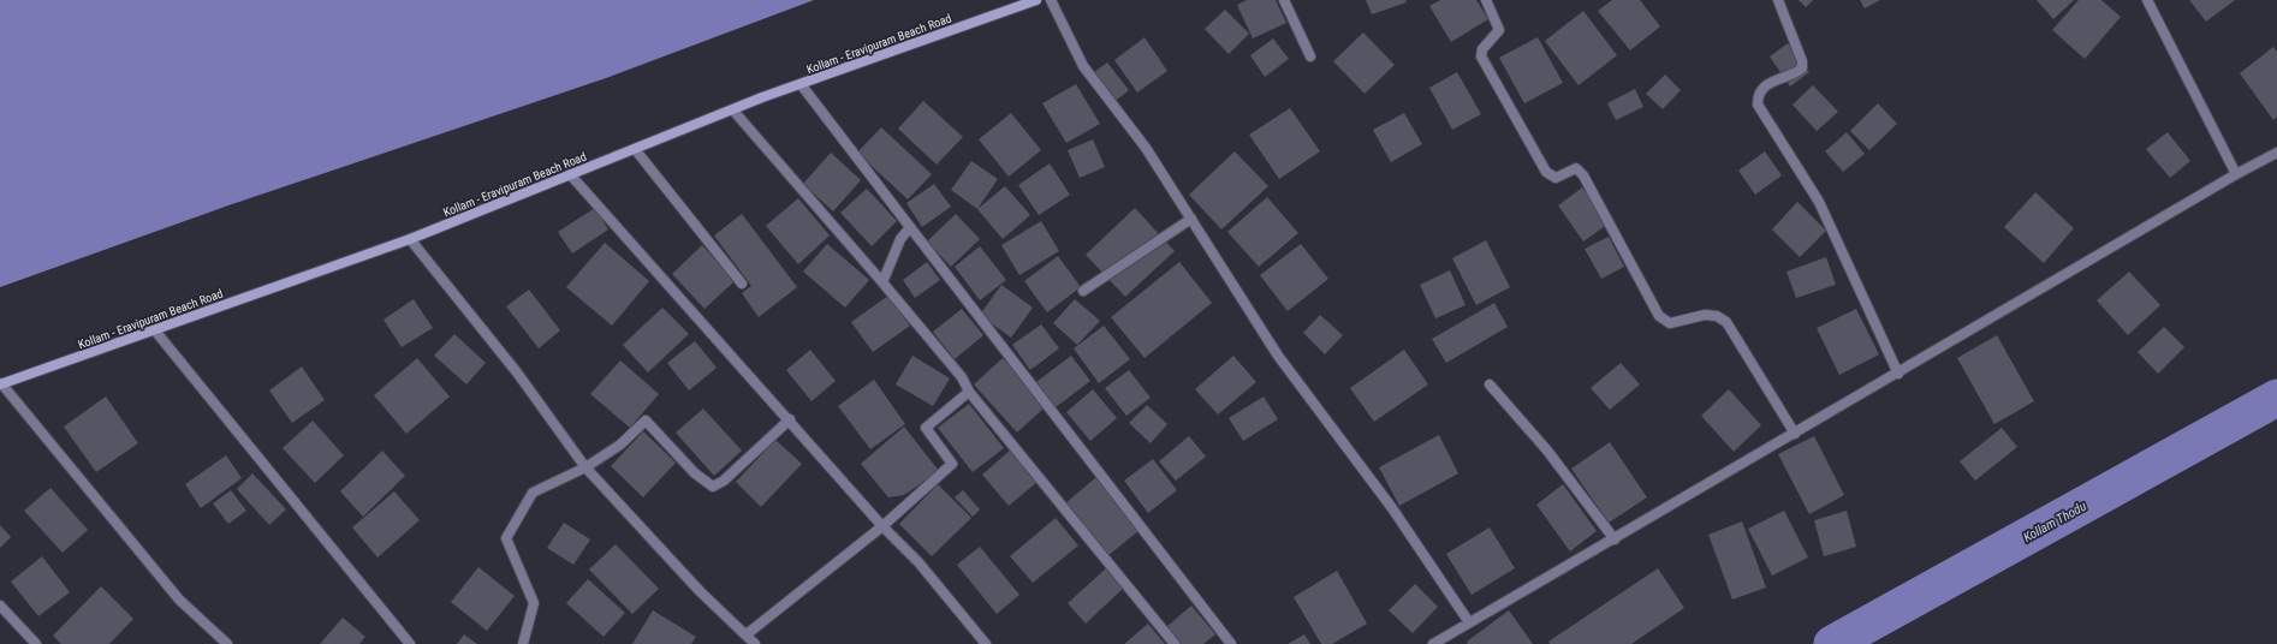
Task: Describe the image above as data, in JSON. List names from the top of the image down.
{
  "streets": {
    "main road": ["Kollam - Eravipuram Beach Road"]
  },
  "water": ["Kollam Thodu"]
}
